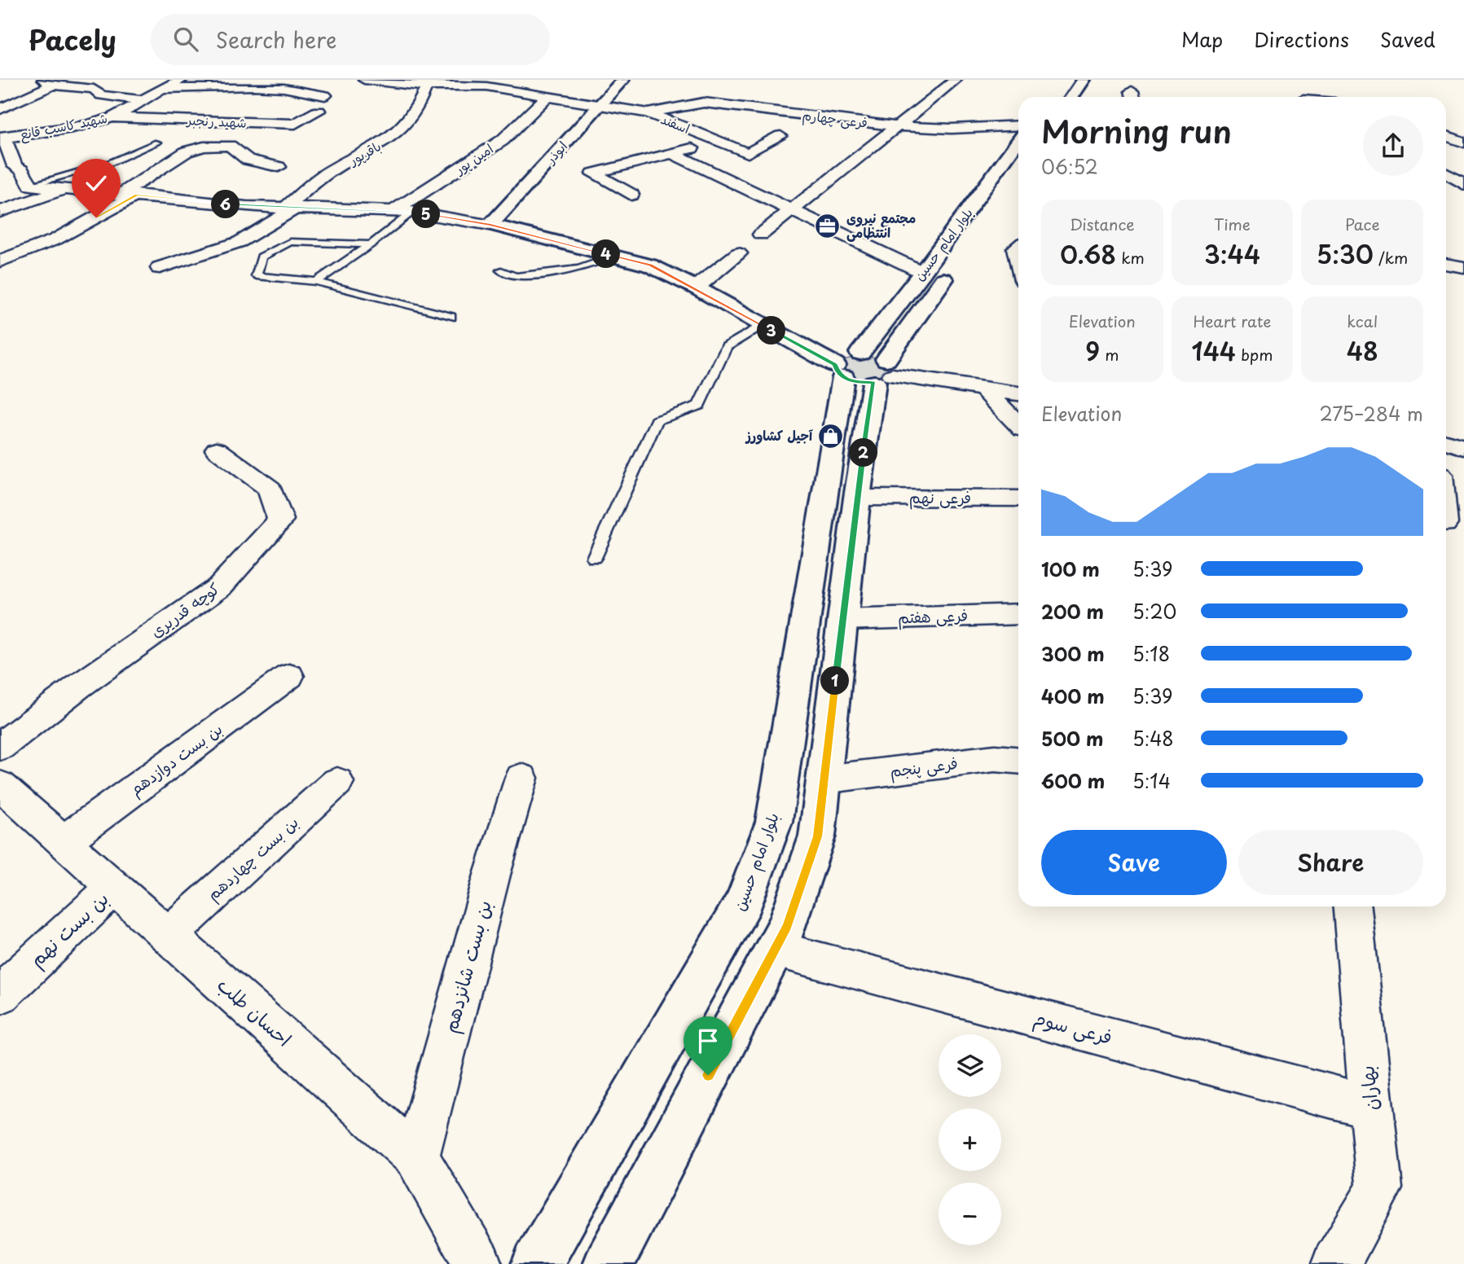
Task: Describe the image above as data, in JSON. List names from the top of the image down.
{
  "streets": {
    "street": [
      "فرعی چهارم",
      "شهید رنجبر",
      "اسفند",
      "شهید کاسب قانع",
      "ابوذر",
      "باقرپور",
      "امین پور",
      "بلوار امام حسین",
      "فرعی نهم",
      "کوچه قدریری",
      "فرعی هفتم",
      "بن بست دوازدهم",
      "فرعی پنجم",
      "بن بست چهاردهم",
      "بن بست نهم",
      "بن بست شانزدهم",
      "احسان طلب",
      "فرعی سوم",
      "بهاران"
    ]
  },
  "crossings": [
    ["فرعی چهارم", "اسفند"],
    ["شهید رنجبر", "شهید کاسب قانع"],
    ["اسفند", "ابوذر"],
    ["اسفند", "باقرپور"],
    ["اسفند", "امین پور"],
    ["بلوار امام حسین", "فرعی نهم"],
    ["بلوار امام حسین", "فرعی هفتم"],
    ["بلوار امام حسین", "فرعی پنجم"],
    ["بلوار امام حسین", "فرعی سوم"],
    ["بن بست دوازدهم", "احسان طلب"],
    ["بن بست چهاردهم", "احسان طلب"],
    ["بن بست نهم", "احسان طلب"],
    ["بن بست شانزدهم", "احسان طلب"],
    ["فرعی سوم", "بهاران"]
  ],
  "places": {
    "office": ["مجتمع نیروی انتتظامی"],
    "shop": ["آجیل کشاورز"]
  },
  "page": {
    "header": "Pacely",
    "search": "Search here",
    "nav": ["Map", "Directions", "Saved"],
    "heading": ["Morning run", "06:52"],
    "pins": [
      "6",
      "5",
      "4",
      "3",
      "2",
      "1"
    ],
    "stats": [
      ["Distance", "0.68 km"],
      ["Time", "3:44"],
      ["Pace", "5:30 /km"],
      ["Elevation", "9 m"],
      ["Heart rate", "144 bpm"],
      ["kcal", "48"]
    ],
    "chart": ["Elevation", "275–284 m"],
    "list": [
      {
        "name": "100 m",
        "note": "5:39"
      },
      {
        "name": "200 m",
        "note": "5:20"
      },
      {
        "name": "300 m",
        "note": "5:18"
      },
      {
        "name": "400 m",
        "note": "5:39"
      },
      {
        "name": "500 m",
        "note": "5:48"
      },
      {
        "name": "600 m",
        "note": "5:14"
      }
    ],
    "buttons": ["Save", "Share"],
    "map_buttons": ["+", "−"]
  }
}
